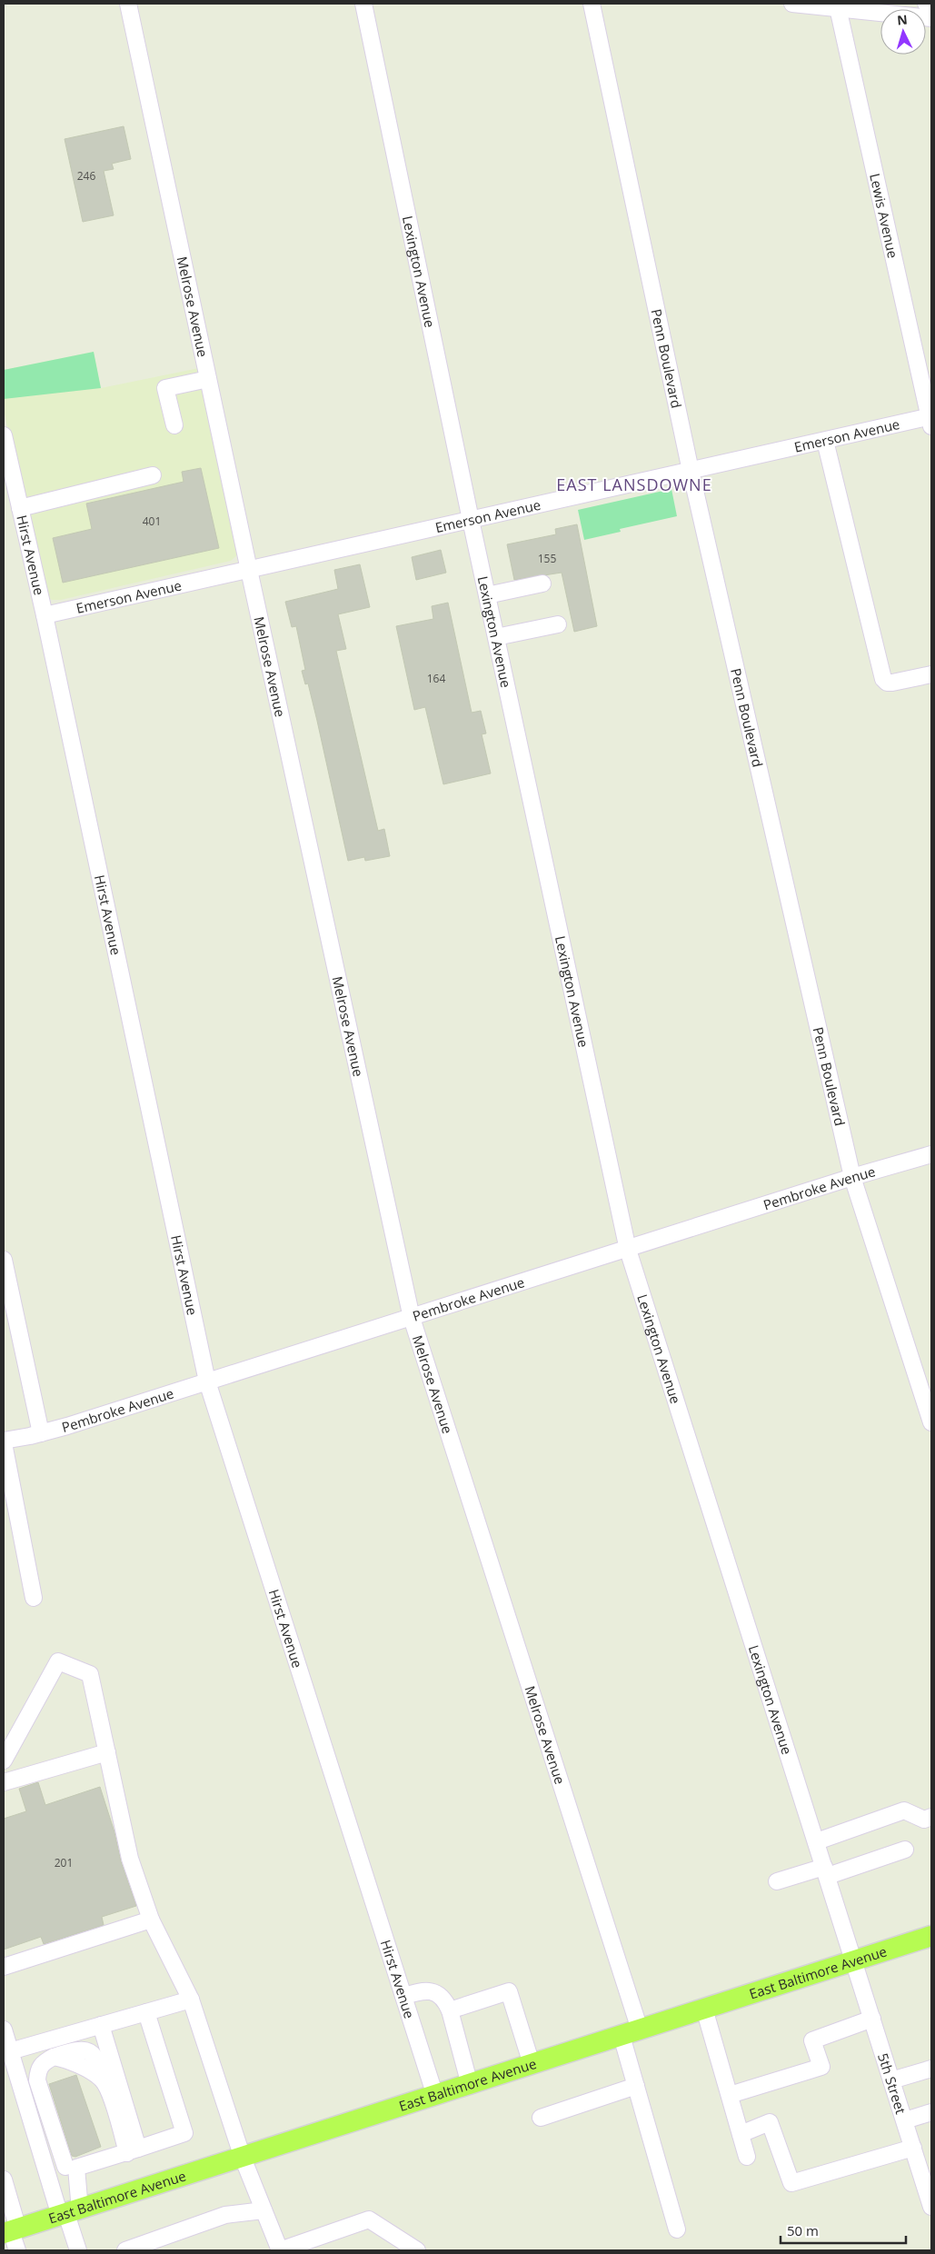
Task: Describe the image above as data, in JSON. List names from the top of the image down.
{
  "streets": {
    "main road": ["East Baltimore Avenue"],
    "street": [
      "Lewis Avenue",
      "Lexington Avenue",
      "Melrose Avenue",
      "Penn Boulevard",
      "Emerson Avenue",
      "Hirst Avenue",
      "Pembroke Avenue",
      "5th Street"
    ]
  },
  "crossings": [
    ["Lewis Avenue", "Emerson Avenue"],
    ["Lexington Avenue", "Emerson Avenue"],
    ["Lexington Avenue", "Pembroke Avenue"],
    ["Lexington Avenue", "East Baltimore Avenue"],
    ["Lexington Avenue", "5th Street"],
    ["Melrose Avenue", "Emerson Avenue"],
    ["Melrose Avenue", "Pembroke Avenue"],
    ["Melrose Avenue", "East Baltimore Avenue"],
    ["Penn Boulevard", "Emerson Avenue"],
    ["Penn Boulevard", "Pembroke Avenue"],
    ["Emerson Avenue", "Hirst Avenue"],
    ["Hirst Avenue", "Pembroke Avenue"],
    ["Hirst Avenue", "East Baltimore Avenue"],
    ["East Baltimore Avenue", "5th Street"]
  ],
  "districts": ["EAST LANSDOWNE"],
  "house_numbers": [
    "246",
    "401",
    "155",
    "164",
    "201"
  ],
  "scale_bar": "50 m",
  "north": "top"
}
